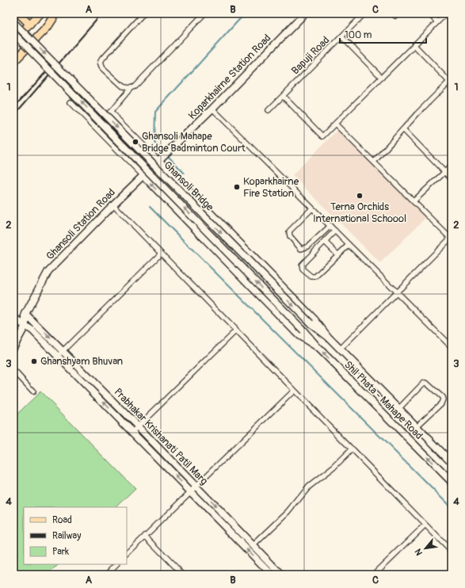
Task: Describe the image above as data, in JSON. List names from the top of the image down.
{
  "streets": {
    "street": [
      "Bapuji Road",
      "Koparkhairne Station Road",
      "Ghansoli Bridge",
      "Ghansoli Station Road",
      "Shil Phata - Mahape Road",
      "Prabhakar Krishanati Patil Marg"
    ]
  },
  "crossings": [
    ["Koparkhairne Station Road", "Ghansoli Station Road"],
    ["Ghansoli Bridge", "Shil Phata - Mahape Road"],
    ["Ghansoli Station Road", "Prabhakar Krishanati Patil Marg"]
  ],
  "places": [
    "Ghansoli Mahape Bridge Badminton Court",
    "Koparkhairne Fire Station",
    "Terna Orchids International Schoool",
    "Ghanshyam Bhuvan"
  ],
  "legend": ["Road", "Railway", "Park"],
  "scale_bar": "100 m",
  "north": "bottom left",
  "grid": {
    "columns": ["A", "B", "C"],
    "rows": [
      "1",
      "2",
      "3",
      "4"
    ]
  }
}
